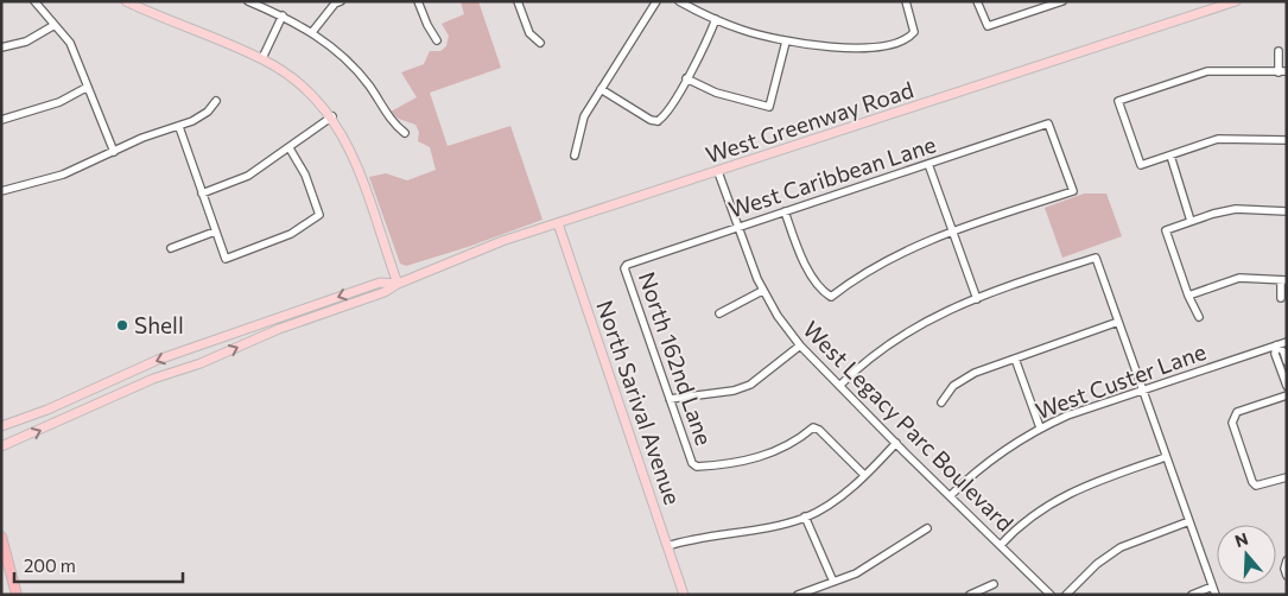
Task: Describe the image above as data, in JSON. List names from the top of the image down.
{
  "streets": {
    "main road": ["West Greenway Road", "North Sarival Avenue"],
    "street": [
      "West Caribbean Lane",
      "North 162nd Lane",
      "West Custer Lane",
      "West Legacy Parc Boulevard"
    ]
  },
  "crossings": [
    ["West Greenway Road", "North Sarival Avenue"],
    ["West Greenway Road", "West Legacy Parc Boulevard"],
    ["West Caribbean Lane", "North 162nd Lane"],
    ["West Caribbean Lane", "West Legacy Parc Boulevard"],
    ["West Custer Lane", "West Legacy Parc Boulevard"]
  ],
  "places": ["Shell"],
  "scale_bar": "200 m",
  "north": "top"
}
